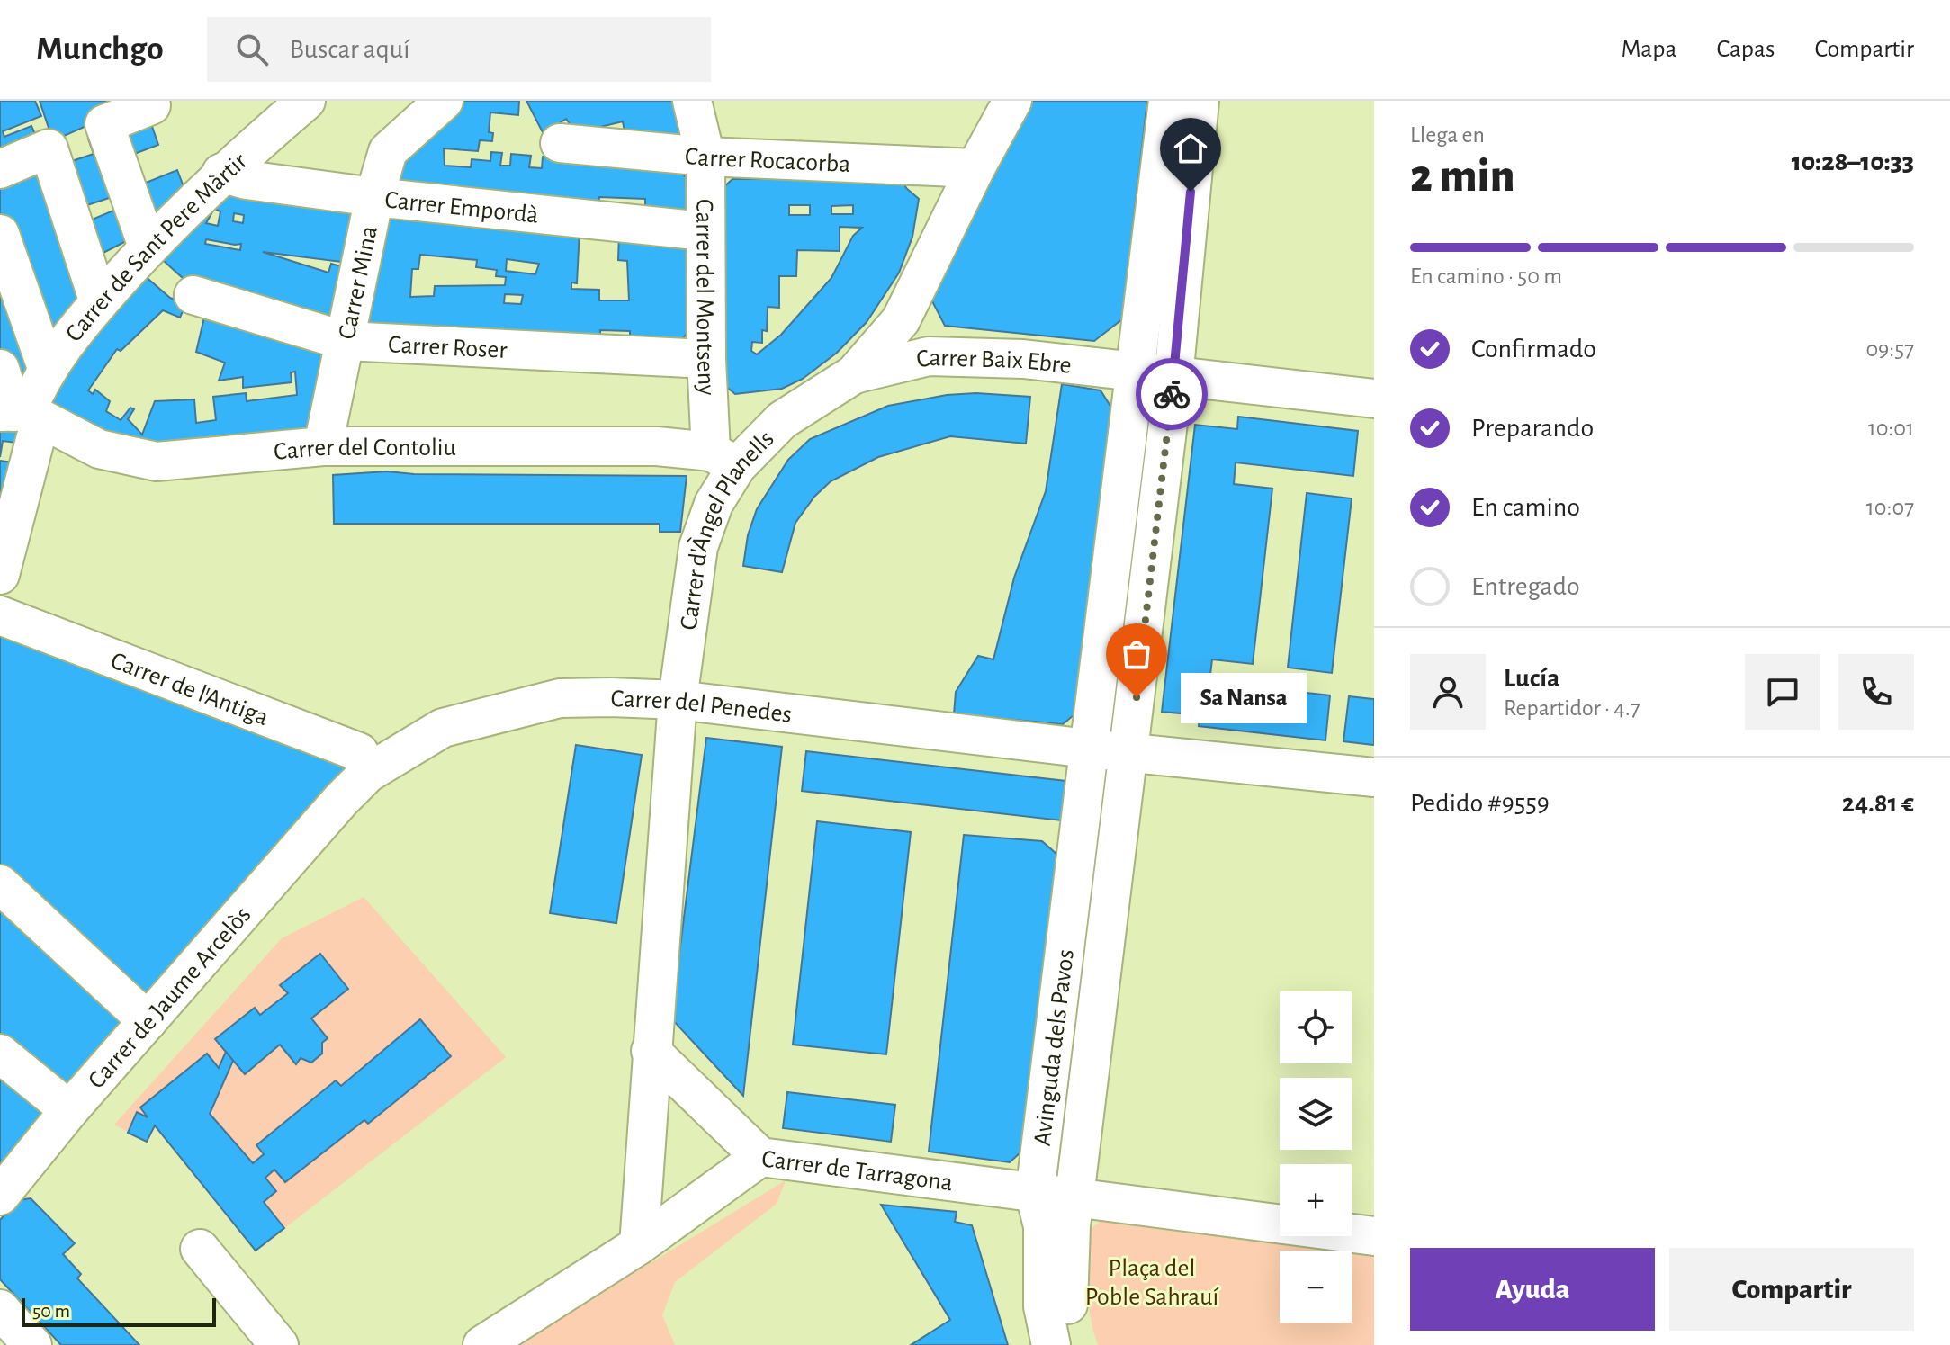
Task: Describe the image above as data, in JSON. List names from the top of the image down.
{
  "streets": {
    "street": [
      "Carrer Rocacorba",
      "Carrer Empordà",
      "Carrer de Sant Pere Màrtir",
      "Carrer Mina",
      "Carrer del Montseny",
      "Carrer Roser",
      "Carrer Baix Ebre",
      "Carrer del Contoliu",
      "Carrer d'Àngel Planells",
      "Carrer de l'Antiga",
      "Carrer del Penedes",
      "Carrer de Jaume Arcelòs",
      "Avinguda dels Pavos",
      "Carrer de Tarragona"
    ]
  },
  "crossings": [
    ["Carrer Rocacorba", "Carrer del Montseny"],
    ["Carrer Rocacorba", "Carrer d'Àngel Planells"],
    ["Carrer Empordà", "Carrer de Sant Pere Màrtir"],
    ["Carrer Empordà", "Carrer Mina"],
    ["Carrer Empordà", "Carrer del Montseny"],
    ["Carrer de Sant Pere Màrtir", "Carrer del Contoliu"],
    ["Carrer Mina", "Carrer Roser"],
    ["Carrer Mina", "Carrer del Contoliu"],
    ["Carrer del Montseny", "Carrer Roser"],
    ["Carrer del Montseny", "Carrer del Contoliu"],
    ["Carrer del Montseny", "Carrer d'Àngel Planells"],
    ["Carrer Baix Ebre", "Carrer d'Àngel Planells"],
    ["Carrer Baix Ebre", "Avinguda dels Pavos"],
    ["Carrer del Contoliu", "Carrer d'Àngel Planells"],
    ["Carrer d'Àngel Planells", "Carrer del Penedes"],
    ["Carrer d'Àngel Planells", "Carrer de Tarragona"],
    ["Carrer de l'Antiga", "Carrer del Penedes"],
    ["Carrer del Penedes", "Carrer de Jaume Arcelòs"],
    ["Carrer del Penedes", "Avinguda dels Pavos"],
    ["Avinguda dels Pavos", "Carrer de Tarragona"]
  ],
  "parks": ["Plaça del Poble Sahrauí"],
  "places": ["Sa Nansa"],
  "scale_bar": "50 m",
  "page": {
    "header": "Munchgo",
    "search": "Buscar aquí",
    "nav": ["Mapa", "Capas", "Compartir"],
    "heading": ["2 min", "Llega en", "10:28–10:33"],
    "panel": [
      "Lucía",
      "Repartidor · 4.7",
      "Pedido #9559",
      "24.81 €"
    ],
    "bar": "En camino · 50 m",
    "list": [
      ["Confirmado", "09:57"],
      ["Preparando", "10:01"],
      ["En camino", "10:07"],
      "Entregado"
    ],
    "bubble": "Sa Nansa",
    "map_buttons": ["+", "−"],
    "buttons": ["Ayuda", "Compartir"],
    "scale": "50 m"
  }
}
